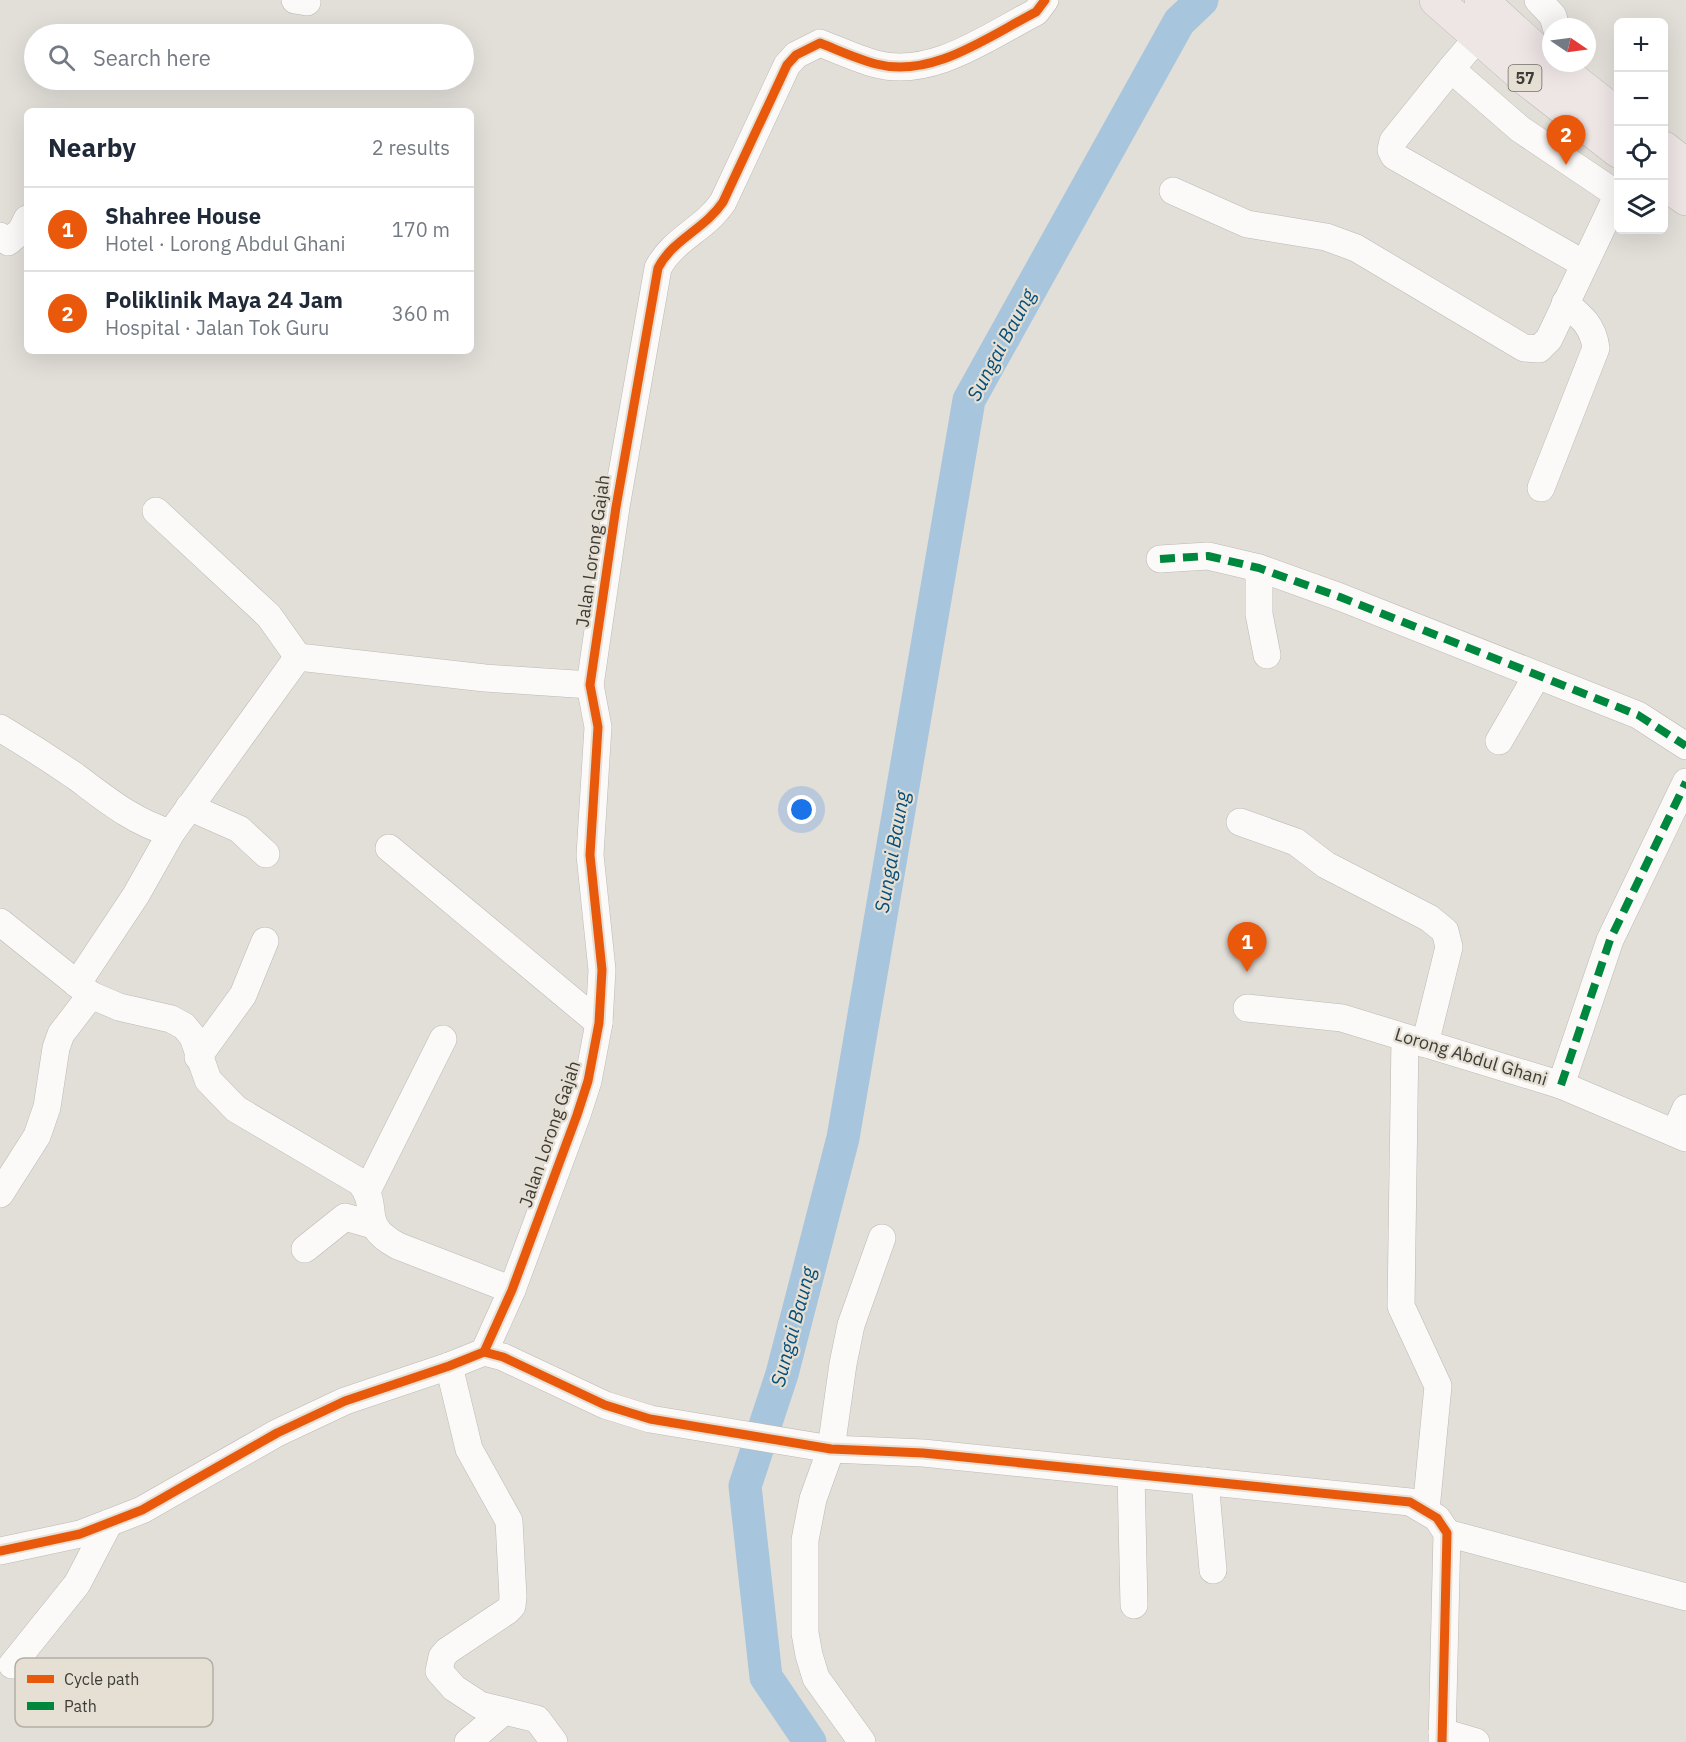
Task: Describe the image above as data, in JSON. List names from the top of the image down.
{
  "streets": {
    "main road": ["57"],
    "street": ["Jalan Lorong Gajah", "Lorong Abdul Ghani"]
  },
  "water": ["Sungai Baung"],
  "legend": ["Cycle path", "Path"],
  "north": "right",
  "page": {
    "map_buttons": ["+", "−"],
    "search": "Search here",
    "heading": ["Nearby", "2 results"],
    "pins": ["2", "1"],
    "list": [
      {
        "mark": "1",
        "name": "Shahree House",
        "note": "Hotel · Lorong Abdul Ghani",
        "value": "170 m"
      },
      {
        "mark": "2",
        "name": "Poliklinik Maya 24 Jam",
        "note": "Hospital · Jalan Tok Guru",
        "value": "360 m"
      }
    ]
  }
}
